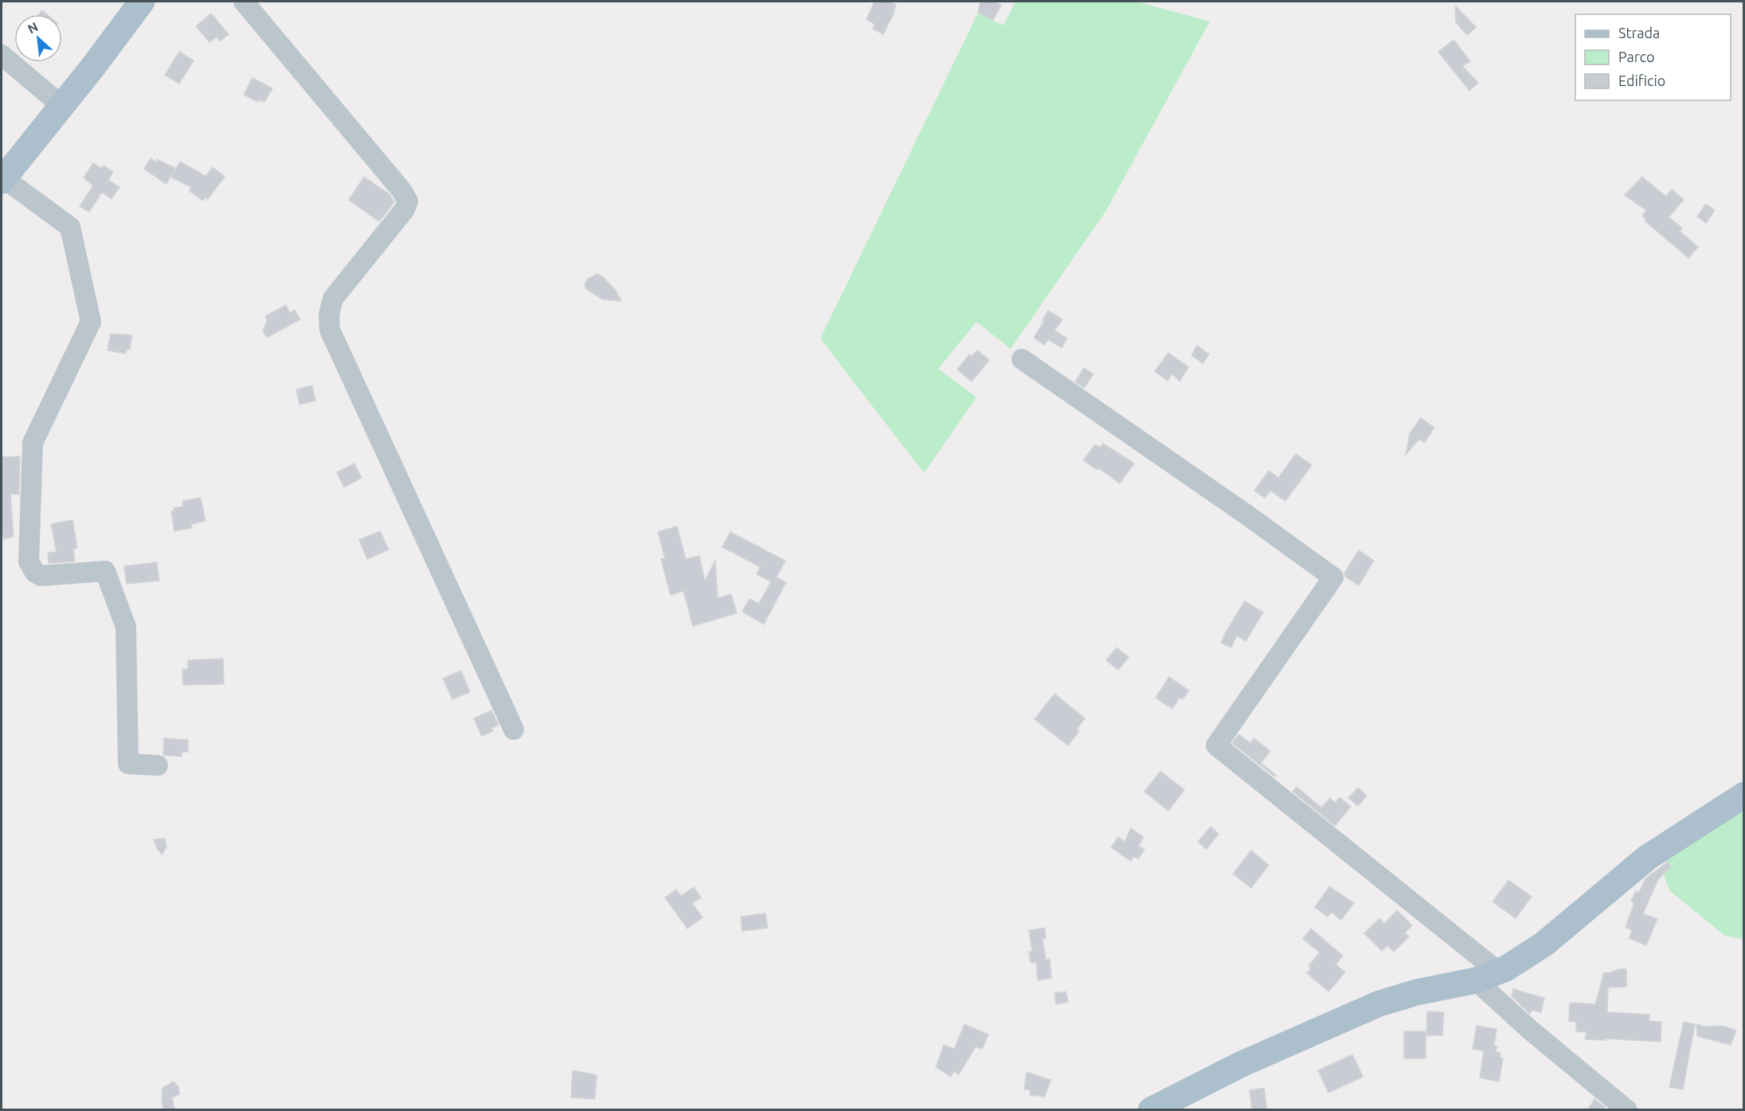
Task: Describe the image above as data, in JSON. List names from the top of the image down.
{
  "legend": ["Strada", "Parco", "Edificio"],
  "north": "top left"
}
